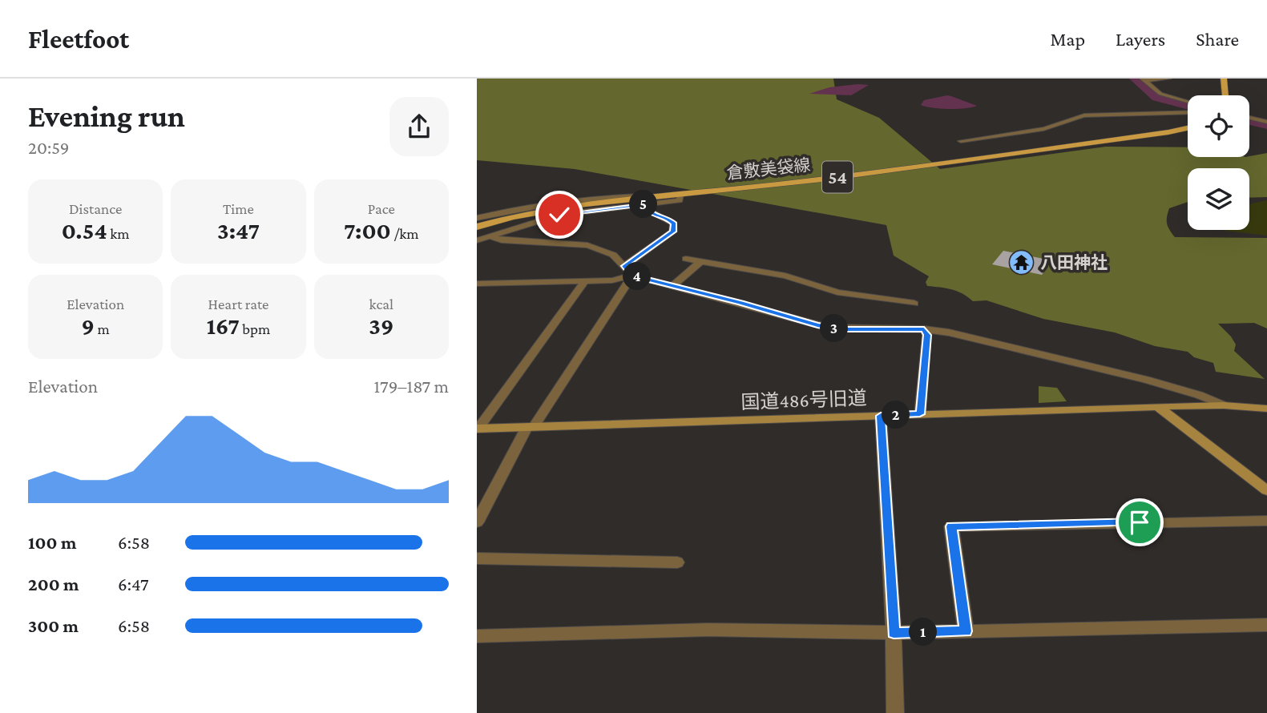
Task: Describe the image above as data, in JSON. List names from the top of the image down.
{
  "streets": {
    "main road": ["倉敷美袋線", "54"],
    "street": ["国道486号旧道"]
  },
  "places": {
    "temple": ["八田神社"]
  },
  "page": {
    "header": "Fleetfoot",
    "nav": ["Map", "Layers", "Share"],
    "heading": ["Evening run", "20:59"],
    "stats": [
      ["Distance", "0.54 km"],
      ["Time", "3:47"],
      ["Pace", "7:00 /km"],
      ["Elevation", "9 m"],
      ["Heart rate", "167 bpm"],
      ["kcal", "39"]
    ],
    "pins": [
      "5",
      "4",
      "3",
      "2",
      "1"
    ],
    "chart": ["Elevation", "179–187 m"],
    "list": [
      {
        "name": "100 m",
        "note": "6:58"
      },
      {
        "name": "200 m",
        "note": "6:47"
      },
      {
        "name": "300 m",
        "note": "6:58"
      }
    ]
  }
}
